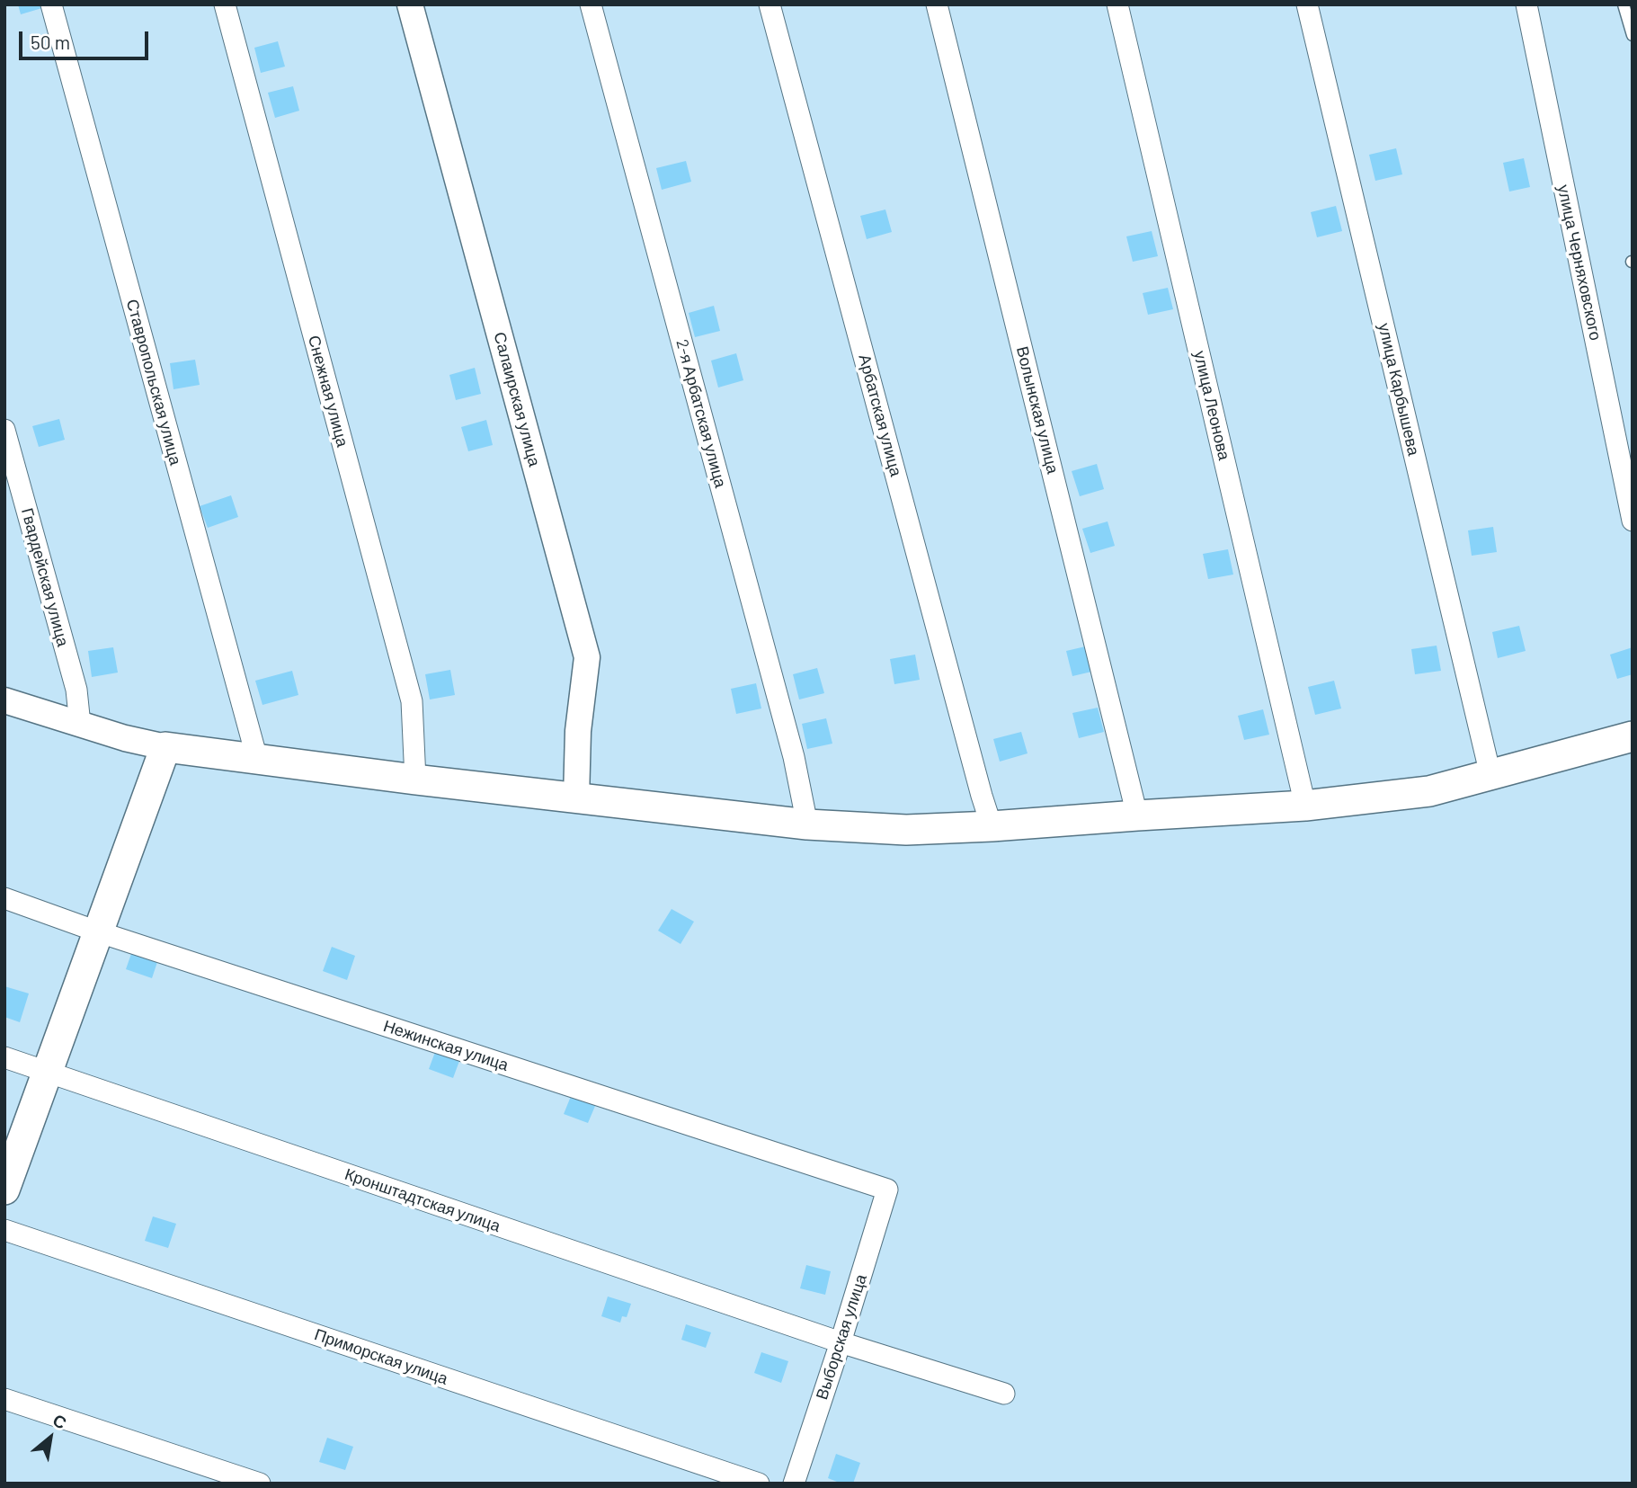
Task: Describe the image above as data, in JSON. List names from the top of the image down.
{
  "streets": {
    "street": [
      "улица Черняховского",
      "Ставропольская улица",
      "улица Карбышева",
      "Снежная улица",
      "Салаирская улица",
      "улица Леонова",
      "Волынская улица",
      "2-я Арбатская улица",
      "Арбатская улица",
      "Гвардейская улица",
      "Нежинская улица",
      "Кронштадтская улица",
      "Выборская улица",
      "Приморская улица"
    ]
  },
  "crossings": [
    ["Нежинская улица", "Выборская улица"],
    ["Кронштадтская улица", "Выборская улица"]
  ],
  "scale_bar": "50 m",
  "north": "top right"
}
